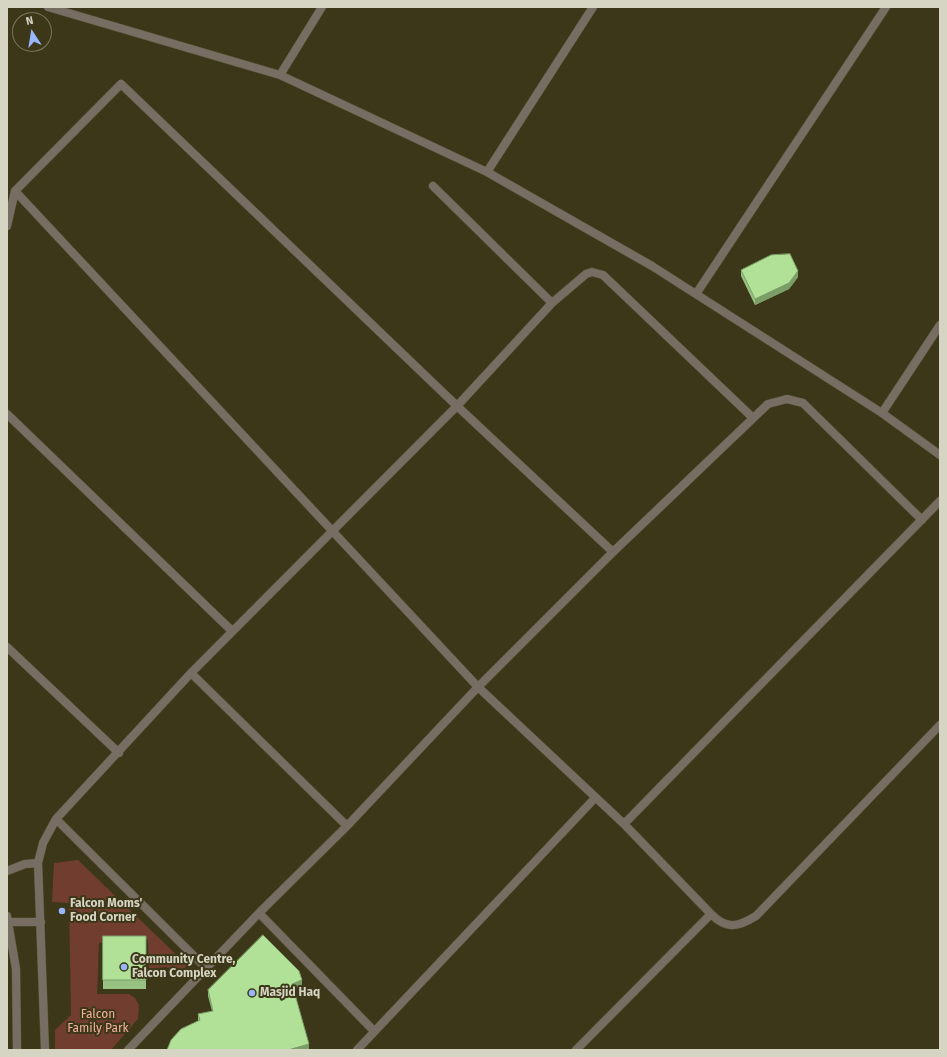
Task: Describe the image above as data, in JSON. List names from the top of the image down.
{
  "parks": ["Falcon Family Park"],
  "places": ["Falcon Moms' Food Corner", "Community Centre, Falcon Complex", "Masjid Haq"],
  "north": "top"
}
